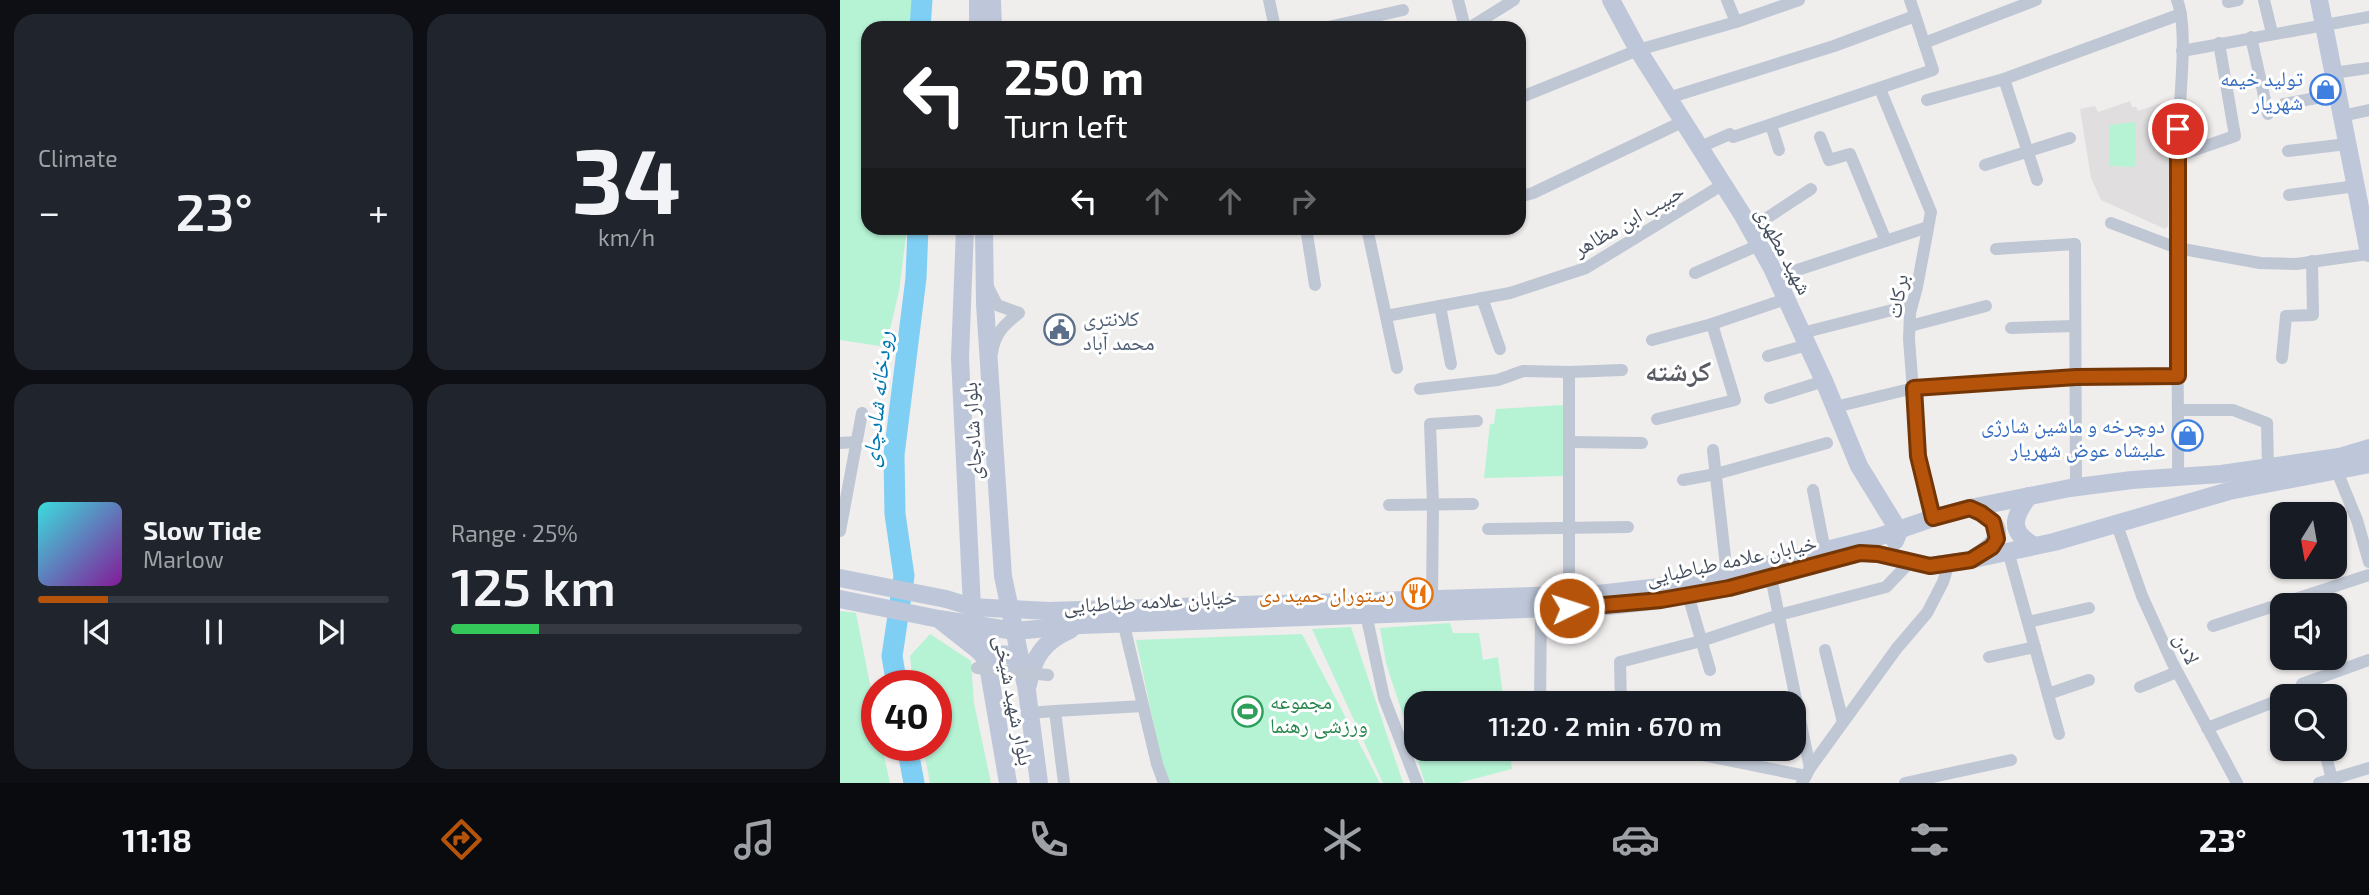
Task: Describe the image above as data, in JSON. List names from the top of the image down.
{
  "streets": {
    "street": [
      "حبیب ابن مظاهر",
      "شهید مطهری",
      "برکات",
      "بلوار شادچای",
      "خیابان علامه طباطبایی",
      "لادن",
      "بلوار شهید شیخی"
    ]
  },
  "crossings": [
    ["حبیب ابن مظاهر", "شهید مطهری"],
    ["شهید مطهری", "خیابان علامه طباطبایی"],
    ["برکات", "خیابان علامه طباطبایی"],
    ["بلوار شادچای", "خیابان علامه طباطبایی"],
    ["بلوار شادچای", "بلوار شهید شیخی"],
    ["خیابان علامه طباطبایی", "لادن"],
    ["خیابان علامه طباطبایی", "بلوار شهید شیخی"]
  ],
  "districts": ["کرشته"],
  "water": ["رودخانه شادچای"],
  "places": {
    "shop": ["تولید خیمه شهریار", "دوچرخه و ماشین شارژی علیشاه عوض شهریار"],
    "public building": ["کلانتری محمد آباد"],
    "restaurant": ["رستوران حمید دی"],
    "sports": ["مجموعه ورزشی رهنما"]
  },
  "north": "bottom",
  "page": {
    "tile": [
      "Climate",
      ["34", "km/h"],
      ["Range · 25%", "125 km"]
    ],
    "turn": ["250 m", "Turn left"],
    "heat": ["−", "23°", "+"],
    "song": ["Slow Tide", "Marlow"],
    "limit": "40",
    "trip": "11:20 · 2 min · 670 m",
    "tabs": ["11:18", "23°"]
  }
}
